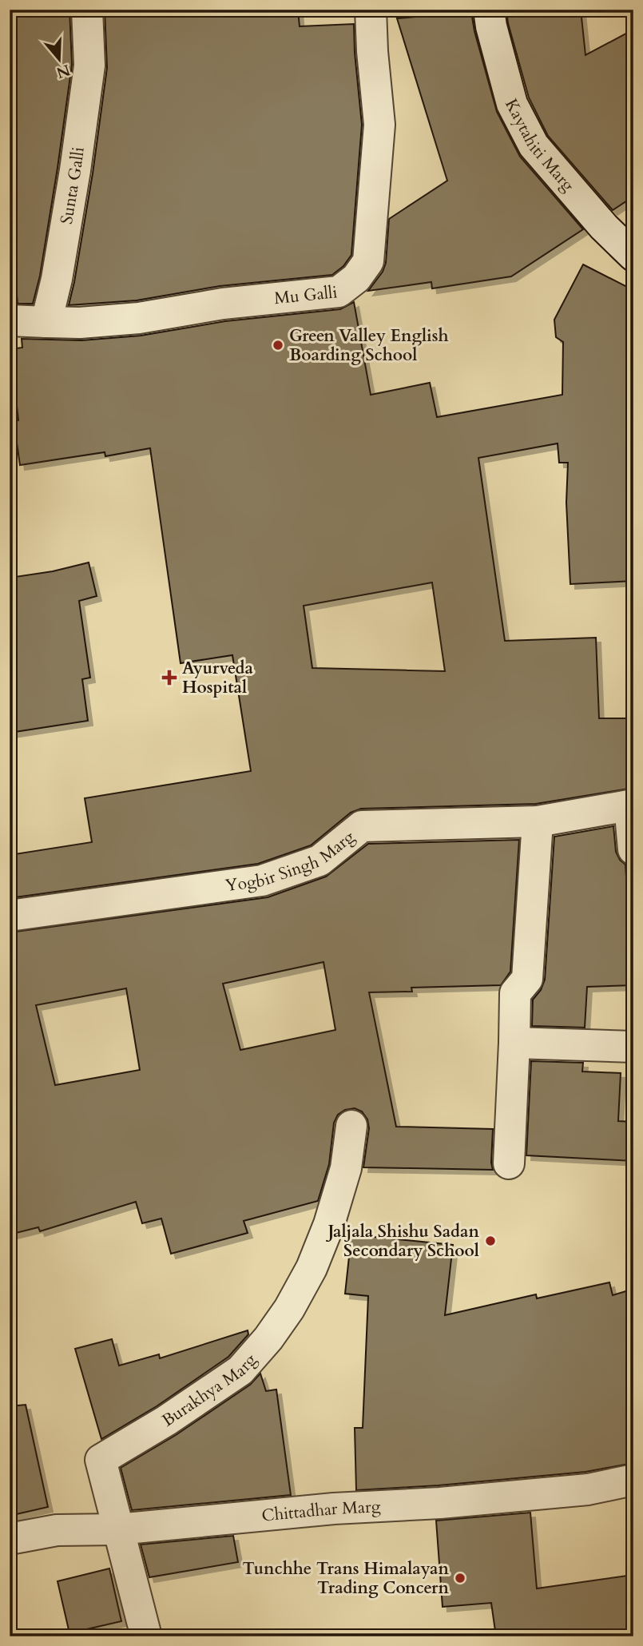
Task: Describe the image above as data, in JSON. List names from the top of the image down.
{
  "streets": {
    "street": [
      "Kaytahiti Marg",
      "Sunta Galli",
      "Mu Galli",
      "Yogbir Singh Marg",
      "Burakhya Marg",
      "Chittadhar Marg"
    ]
  },
  "crossings": [
    ["Sunta Galli", "Mu Galli"],
    ["Burakhya Marg", "Chittadhar Marg"]
  ],
  "places": {
    "other": ["Green Valley English Boarding School", "Jaljala Shishu Sadan Secondary School", "Tunchhe Trans Himalayan Trading Concern"],
    "health": ["Ayurveda Hospital"]
  },
  "north": "bottom"
}
